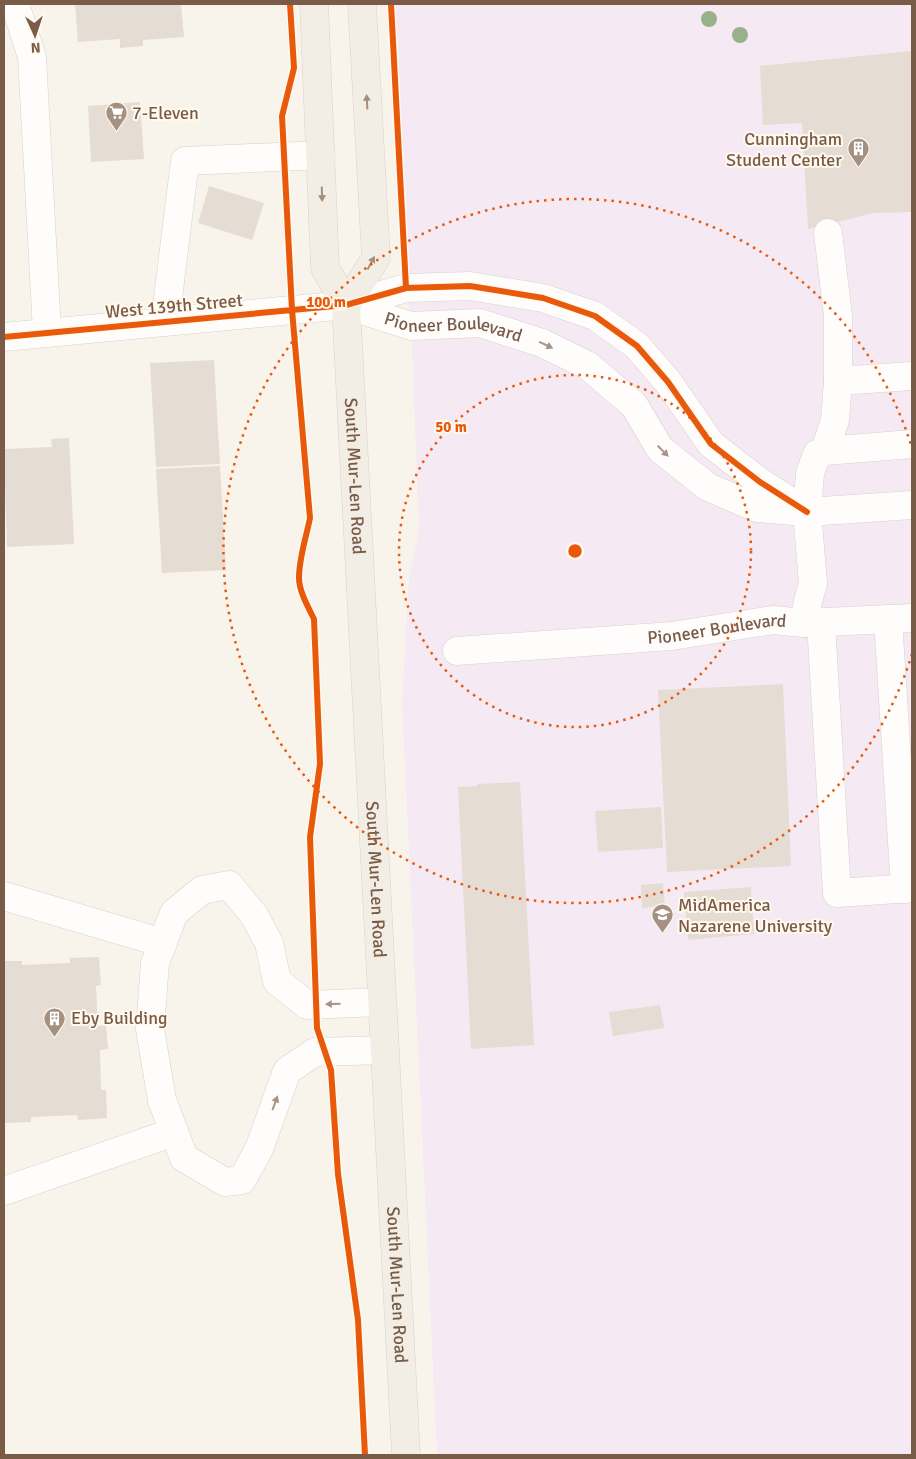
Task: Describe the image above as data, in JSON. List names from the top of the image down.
{
  "streets": {
    "main road": ["South Mur-Len Road"],
    "street": ["West 139th Street", "Pioneer Boulevard"]
  },
  "crossings": [
    ["West 139th Street", "Pioneer Boulevard"],
    ["West 139th Street", "South Mur-Len Road"],
    ["Pioneer Boulevard", "South Mur-Len Road"]
  ],
  "places": {
    "supermarket": ["7-Eleven"],
    "building": ["Cunningham Student Center", "Eby Building"],
    "school or university": ["MidAmerica Nazarene University"]
  },
  "north": "bottom",
  "rings": ["100 m", "50 m"]
}
